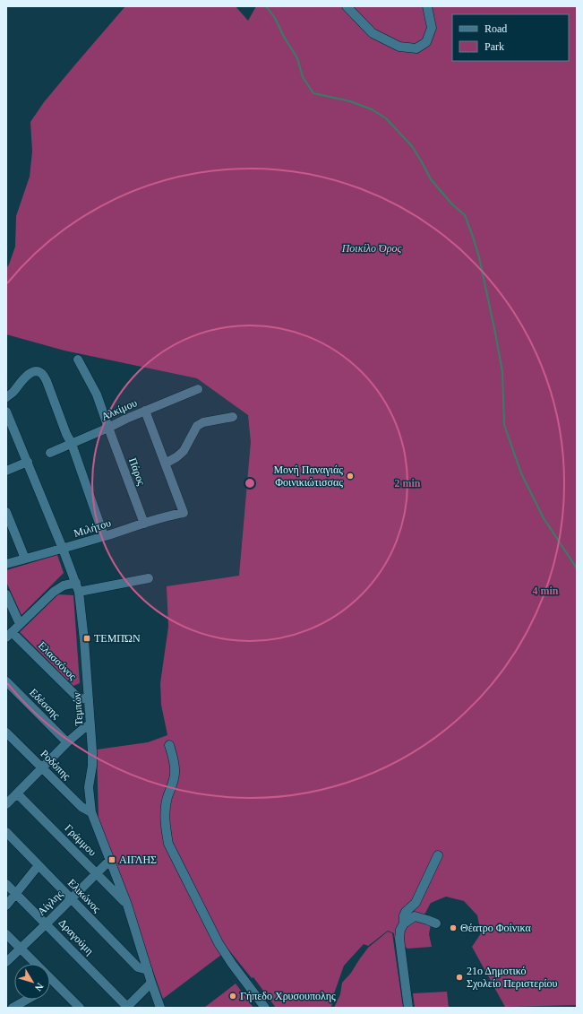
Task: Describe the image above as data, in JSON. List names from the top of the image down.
{
  "streets": {
    "street": [
      "Αλκίμου",
      "Πάρος",
      "Μιλήτου",
      "Ελασσόνος",
      "Εδέσσης",
      "Τεμπών",
      "Ροδόπης",
      "Γράμμου",
      "Ελικώνος",
      "Αίγλης",
      "Δραγούμη"
    ]
  },
  "crossings": [
    ["Αλκίμου", "Πάρος"],
    ["Πάρος", "Μιλήτου"],
    ["Μιλήτου", "Τεμπών"],
    ["Ελασσόνος", "Τεμπών"],
    ["Τεμπών", "Ροδόπης"],
    ["Τεμπών", "Γράμμου"],
    ["Τεμπών", "Ελικώνος"],
    ["Τεμπών", "Αίγλης"],
    ["Γράμμου", "Αίγλης"],
    ["Ελικώνος", "Αίγλης"],
    ["Αίγλης", "Δραγούμη"]
  ],
  "parks": ["Ποικίλο Όρος"],
  "places": {
    "other": [
      "Μονή Παναγιάς Φοινικιώτισσας",
      "Θέατρο Φοίνικα",
      "21ο Δημοτικό Σχολείο Περιστερίου",
      "Γήπεδο Χρυσουπολης"
    ],
    "transit": ["ΤΕΜΠΏΝ", "ΑΙΓΛΗΣ"]
  },
  "legend": ["Road", "Park"],
  "north": "bottom right",
  "rings": ["2 min", "4 min"]
}
